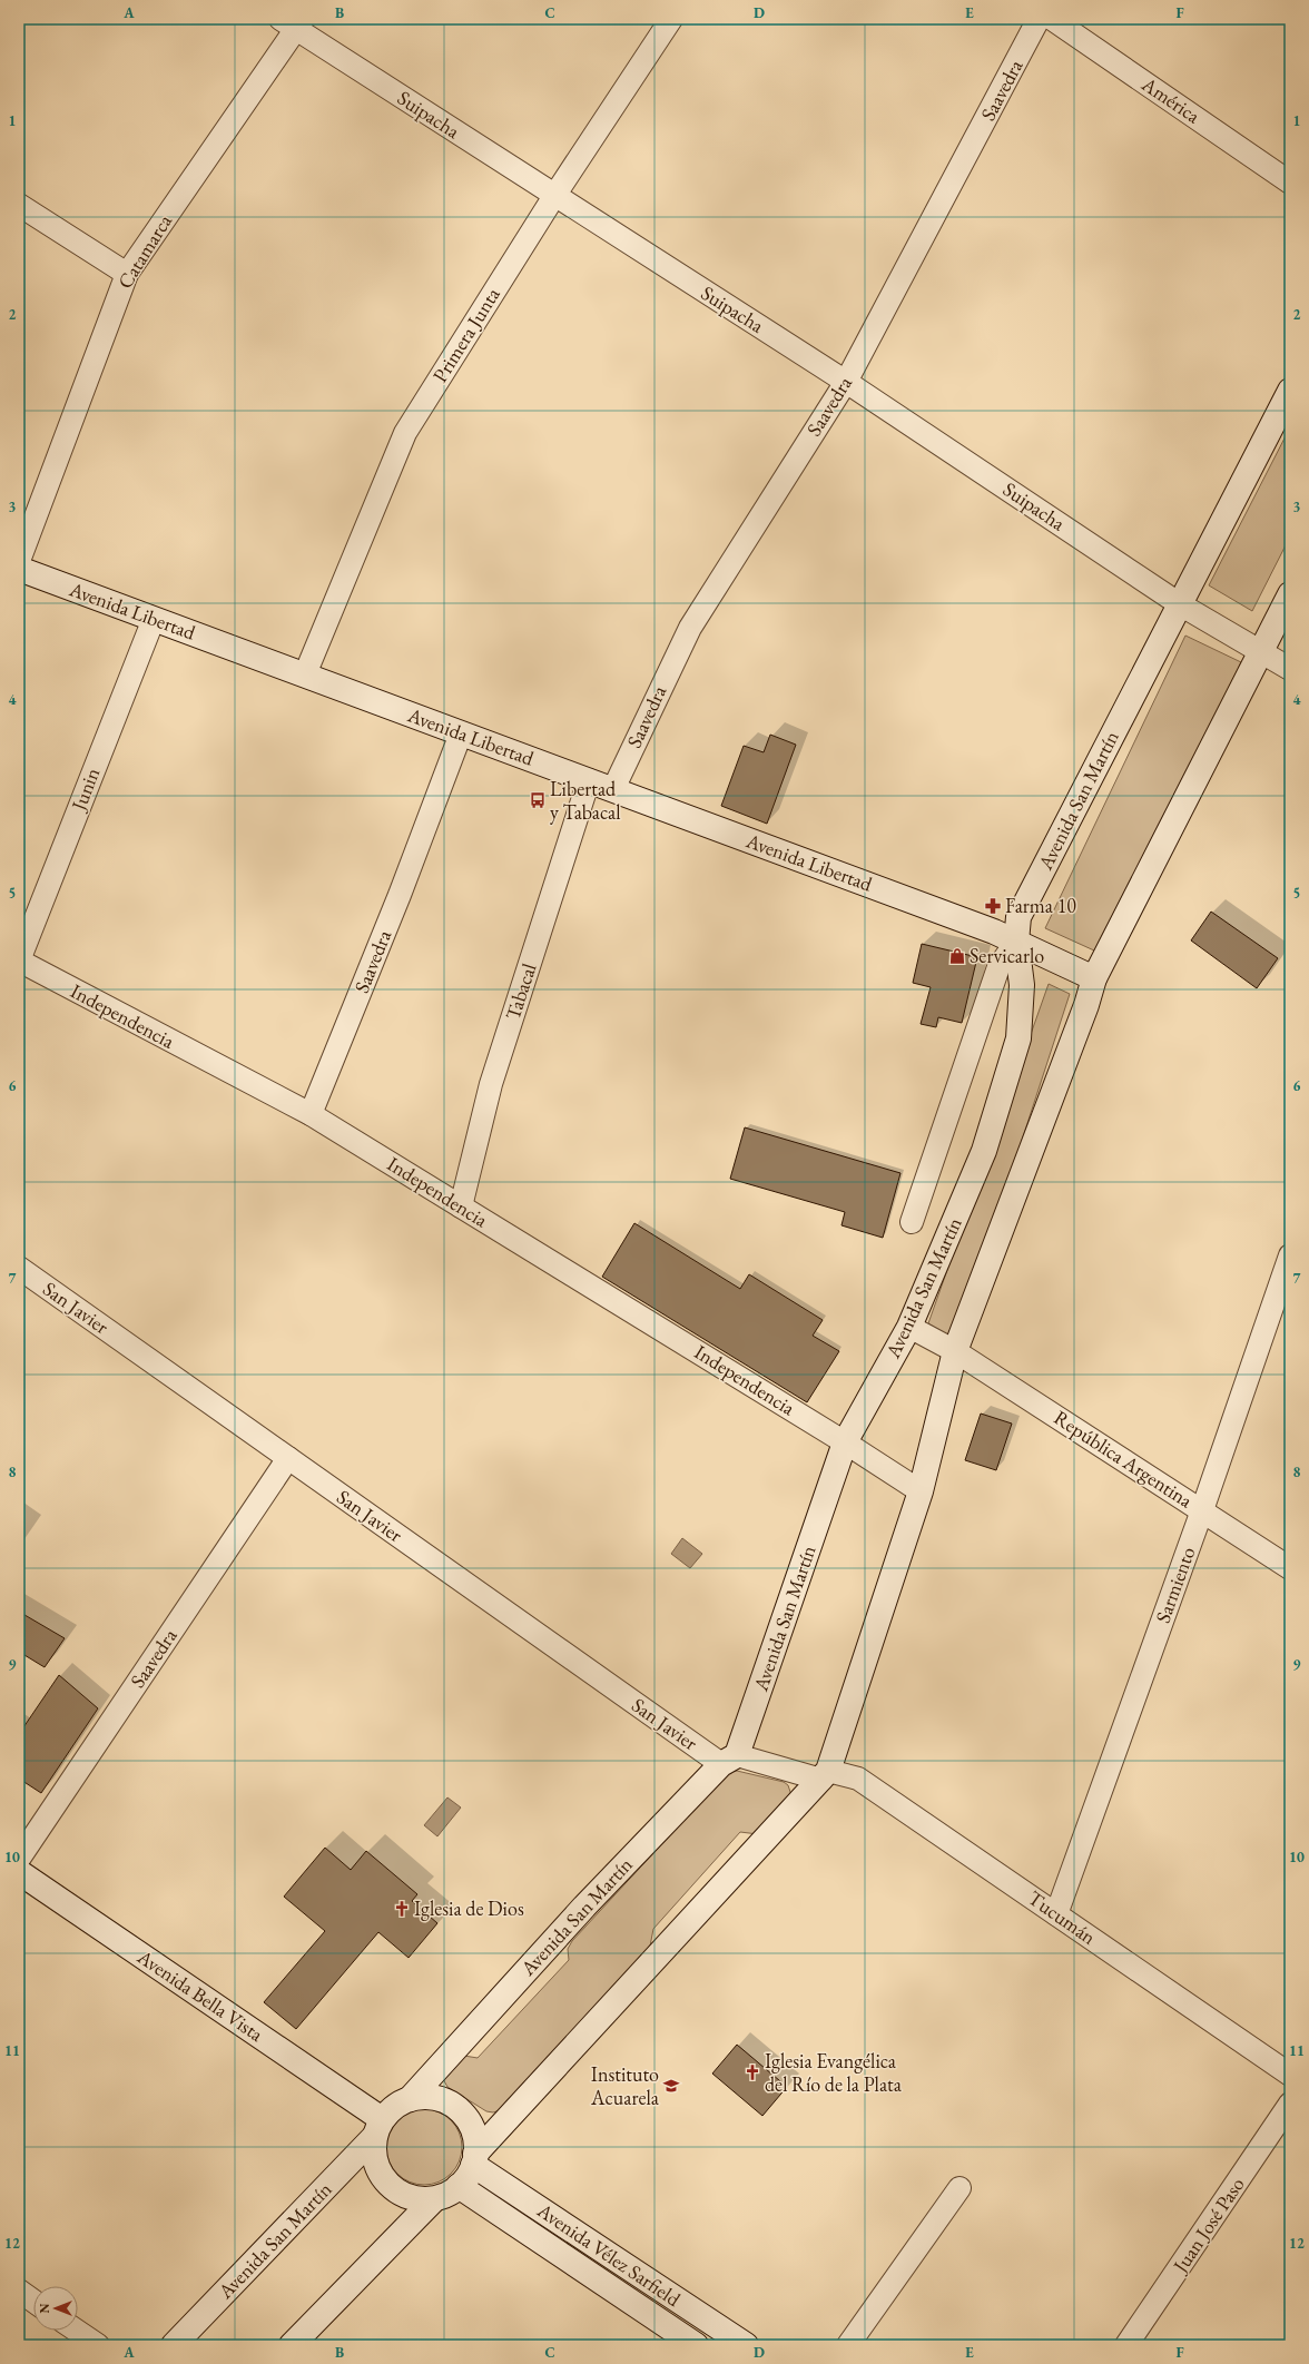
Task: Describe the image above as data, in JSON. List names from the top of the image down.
{
  "streets": {
    "main road": [
      "Avenida Libertad",
      "Avenida San Martín",
      "Avenida Bella Vista",
      "Avenida Vélez Sarfield"
    ],
    "street": [
      "Saavedra",
      "América",
      "Suipacha",
      "Catamarca",
      "Primera Junta",
      "Junin",
      "Tabacal",
      "Independencia",
      "San Javier",
      "República Argentina",
      "Sarmiento",
      "Tucumán",
      "Juan José Paso"
    ]
  },
  "crossings": [
    ["Saavedra", "Suipacha"],
    ["Saavedra", "Avenida Libertad"],
    ["Saavedra", "Independencia"],
    ["Saavedra", "San Javier"],
    ["Suipacha", "Catamarca"],
    ["Suipacha", "Primera Junta"],
    ["Suipacha", "Avenida San Martín"],
    ["Primera Junta", "Avenida Libertad"],
    ["Avenida Libertad", "Junin"],
    ["Avenida Libertad", "Avenida San Martín"],
    ["Avenida Libertad", "Tabacal"],
    ["Junin", "Independencia"],
    ["Avenida San Martín", "Independencia"],
    ["Avenida San Martín", "San Javier"],
    ["Avenida San Martín", "República Argentina"],
    ["Avenida San Martín", "Avenida Bella Vista"],
    ["Avenida San Martín", "Avenida Vélez Sarfield"],
    ["Tabacal", "Independencia"],
    ["San Javier", "Tucumán"],
    ["República Argentina", "Sarmiento"],
    ["Sarmiento", "Tucumán"],
    ["Avenida Bella Vista", "Avenida Vélez Sarfield"]
  ],
  "places": {
    "bus stop": ["Libertad y Tabacal"],
    "pharmacy": ["Farma 10"],
    "shop": ["Servicarlo"],
    "church": ["Iglesia de Dios", "Iglesia Evangélica del Río de la Plata"],
    "school or university": ["Instituto Acuarela"]
  },
  "north": "left",
  "grid": {
    "columns": [
      "A",
      "B",
      "C",
      "D",
      "E",
      "F"
    ],
    "rows": [
      "1",
      "2",
      "3",
      "4",
      "5",
      "6",
      "7",
      "8",
      "9",
      "10",
      "11",
      "12"
    ]
  }
}
